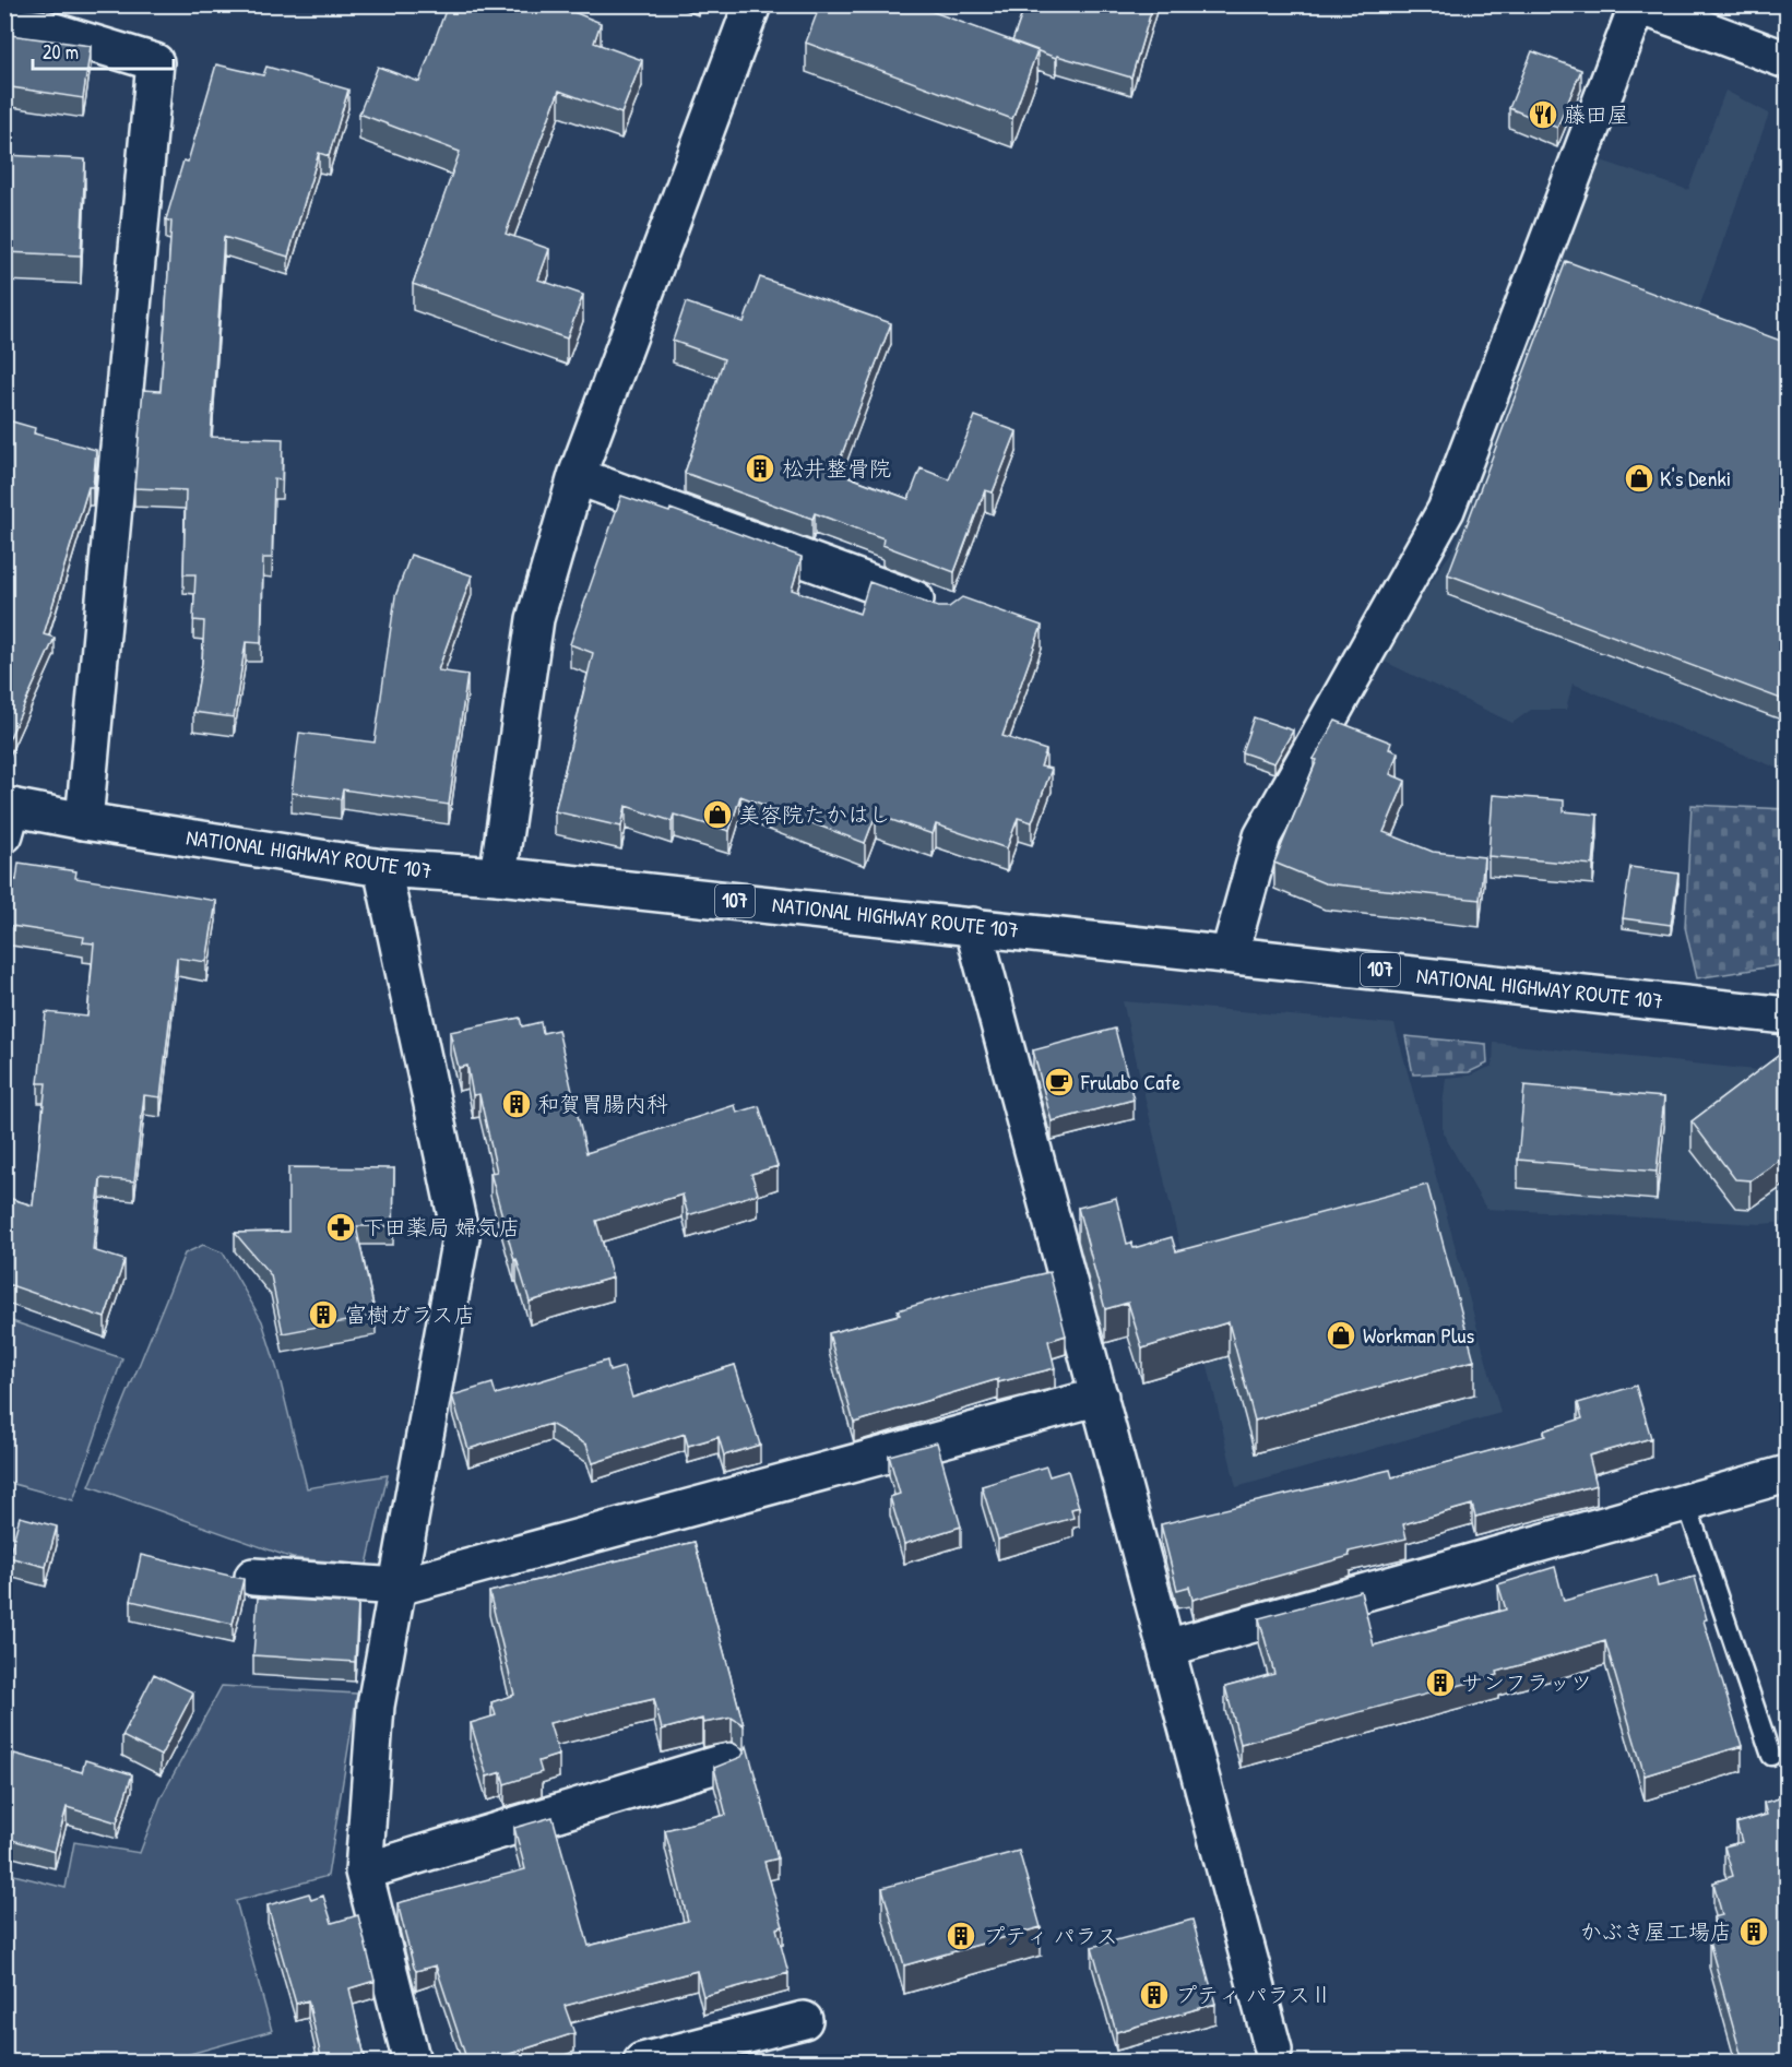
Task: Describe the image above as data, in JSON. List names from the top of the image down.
{
  "streets": {
    "main road": ["NATIONAL HIGHWAY ROUTE 107", "107"]
  },
  "places": {
    "restaurant": ["藤田屋"],
    "building": [
      "松井整骨院",
      "和賀胃腸内科",
      "富樹ガラス店",
      "サンフラッツ",
      "かぶき屋工場店",
      "プティ パラス",
      "プティ パラスⅡ"
    ],
    "shop": ["K's Denki", "美容院たかはし", "Workman Plus"],
    "cafe": ["Frulabo Cafe"],
    "pharmacy": ["下田薬局 婦気店"]
  },
  "scale_bar": "20 m"
}
